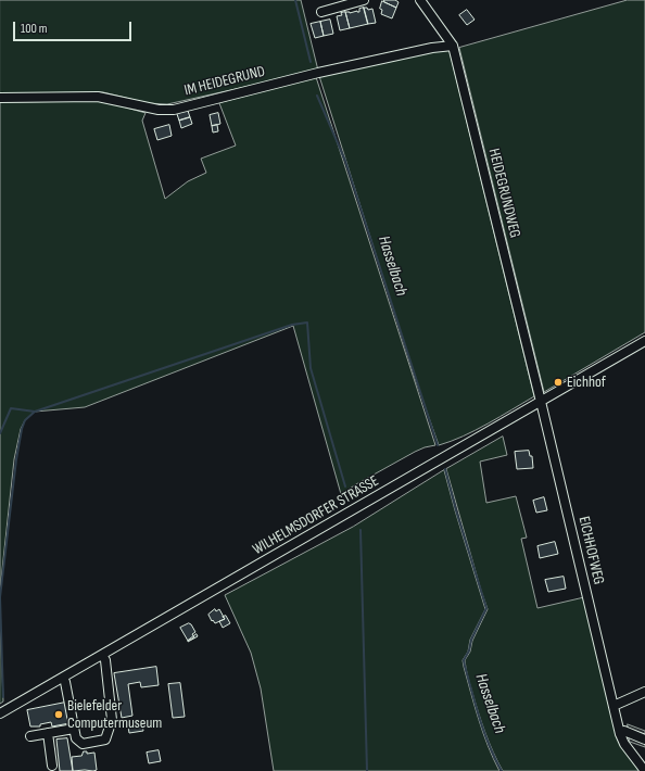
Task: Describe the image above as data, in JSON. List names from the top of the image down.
{
  "streets": {
    "street": [
      "IM HEIDEGRUND",
      "HEIDEGRUNDWEG",
      "WILHELMSDORFER STRASSE",
      "EICHHOFWEG"
    ]
  },
  "crossings": [
    ["IM HEIDEGRUND", "HEIDEGRUNDWEG"],
    ["HEIDEGRUNDWEG", "WILHELMSDORFER STRASSE"],
    ["HEIDEGRUNDWEG", "EICHHOFWEG"],
    ["WILHELMSDORFER STRASSE", "EICHHOFWEG"]
  ],
  "water": ["Hasselbach"],
  "places": ["Eichhof", "Bielefelder Computermuseum"],
  "scale_bar": "100 m"
}
